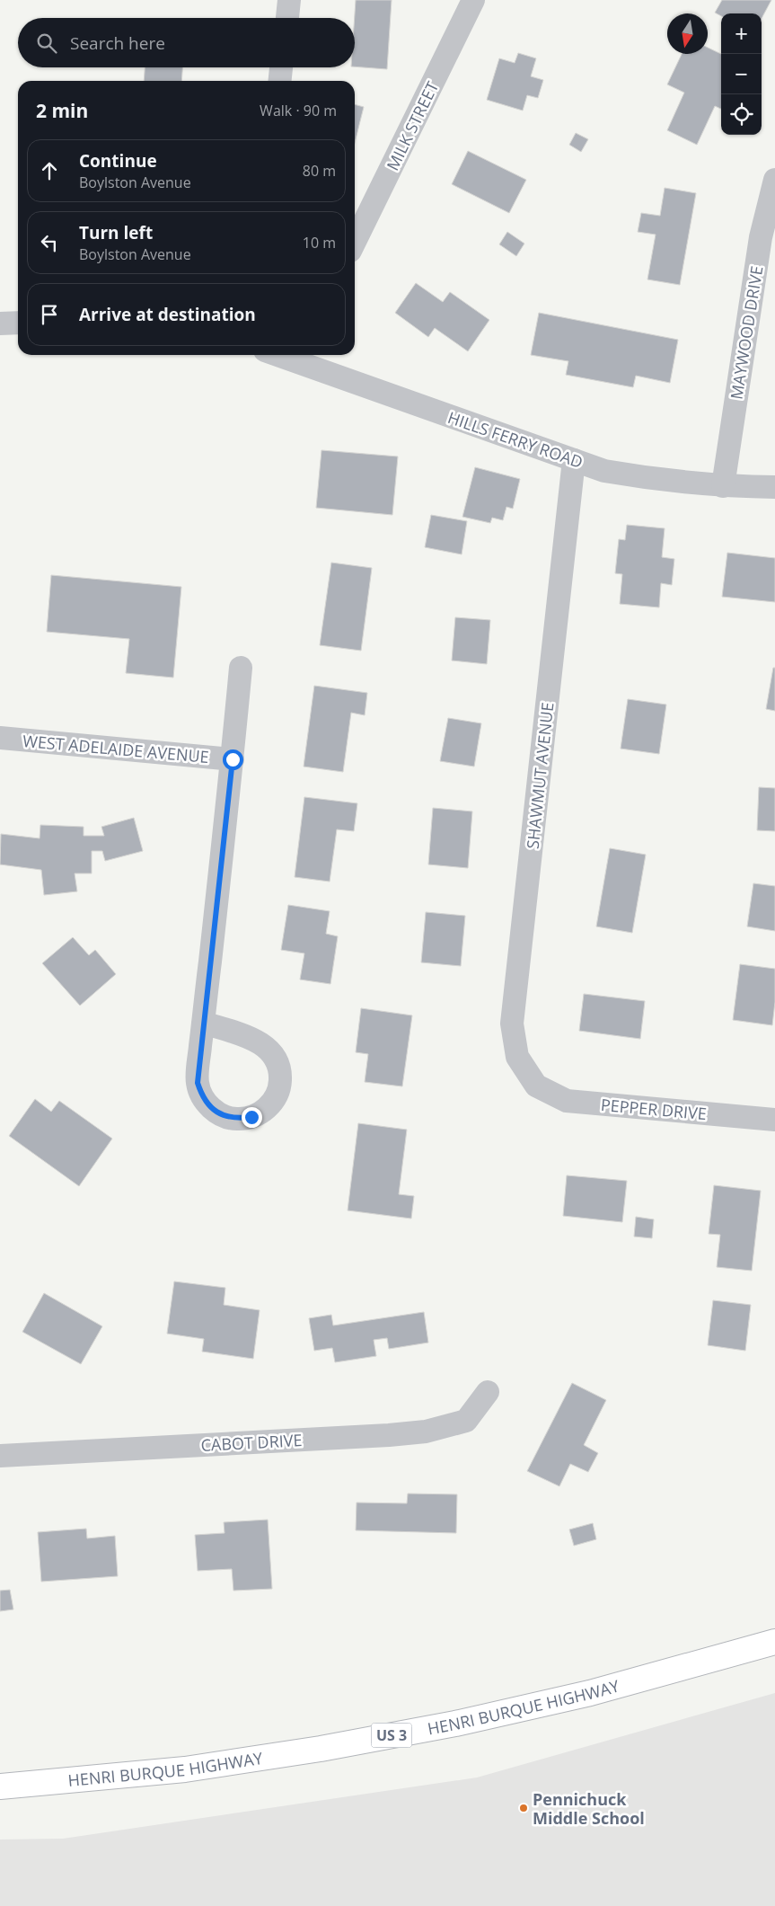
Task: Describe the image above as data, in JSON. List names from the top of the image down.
{
  "streets": {
    "main road": ["HENRI BURQUE HIGHWAY", "US 3"],
    "street": [
      "MILK STREET",
      "MAYWOOD DRIVE",
      "HILLS FERRY ROAD",
      "WEST ADELAIDE AVENUE",
      "SHAWMUT AVENUE",
      "PEPPER DRIVE",
      "CABOT DRIVE"
    ]
  },
  "crossings": [
    ["MAYWOOD DRIVE", "HILLS FERRY ROAD"],
    ["HILLS FERRY ROAD", "SHAWMUT AVENUE"],
    ["SHAWMUT AVENUE", "PEPPER DRIVE"]
  ],
  "places": ["Pennichuck Middle School"],
  "north": "bottom",
  "page": {
    "map_buttons": ["+", "−"],
    "search": "Search here",
    "heading": ["2 min", "Walk · 90 m"],
    "list": [
      ["Continue", "Boylston Avenue", "80 m"],
      ["Turn left", "Boylston Avenue", "10 m"],
      "Arrive at destination"
    ]
  }
}
